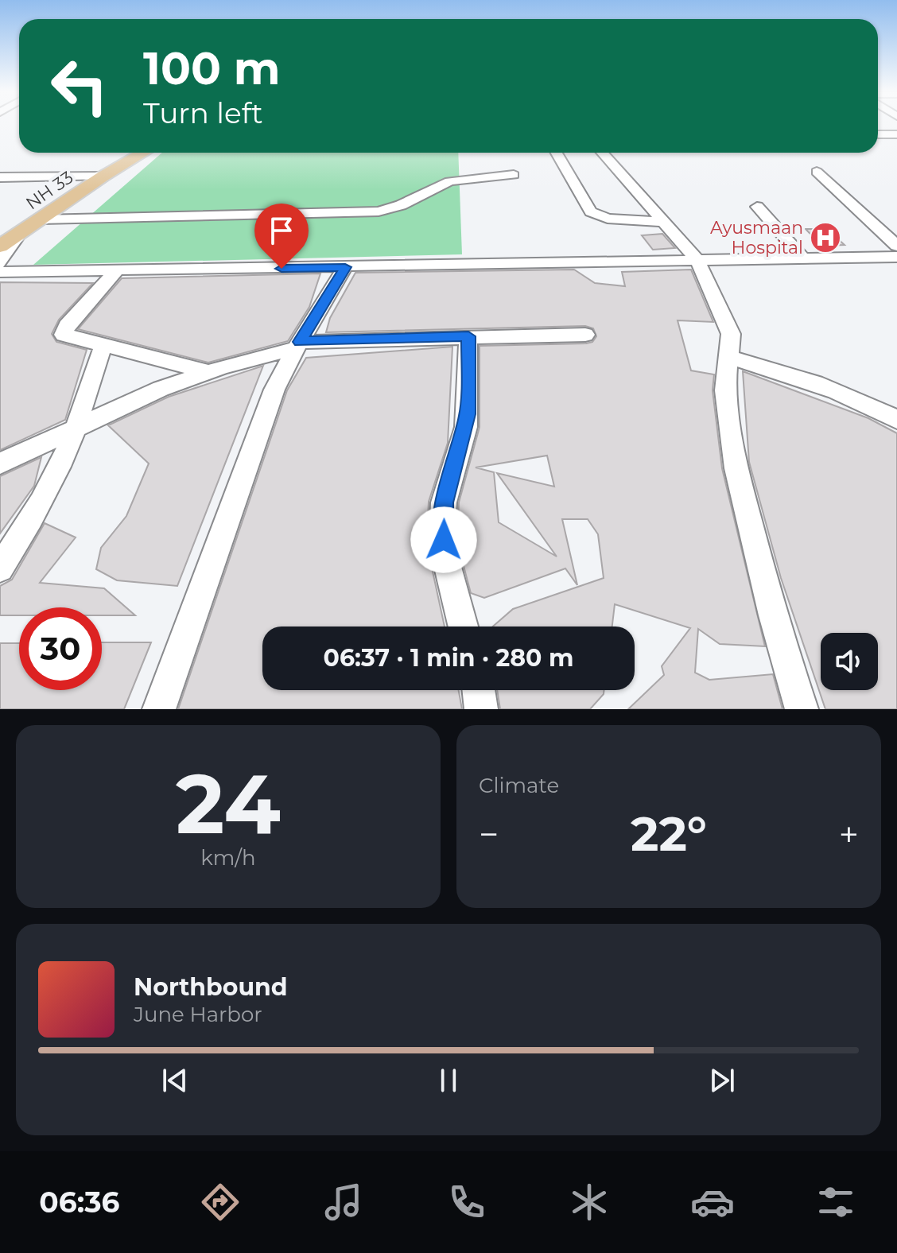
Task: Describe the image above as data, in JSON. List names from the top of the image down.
{
  "streets": {
    "main road": ["NH 33"]
  },
  "places": {
    "hospital": ["Ayusmaan Hospital"]
  },
  "page": {
    "turn": ["100 m", "Turn left"],
    "limit": "30",
    "trip": "06:37 · 1 min · 280 m",
    "tile": [
      ["24", "km/h"],
      "Climate"
    ],
    "heat": ["−", "22°", "+"],
    "song": ["Northbound", "June Harbor"],
    "tabs": "06:36"
  }
}
